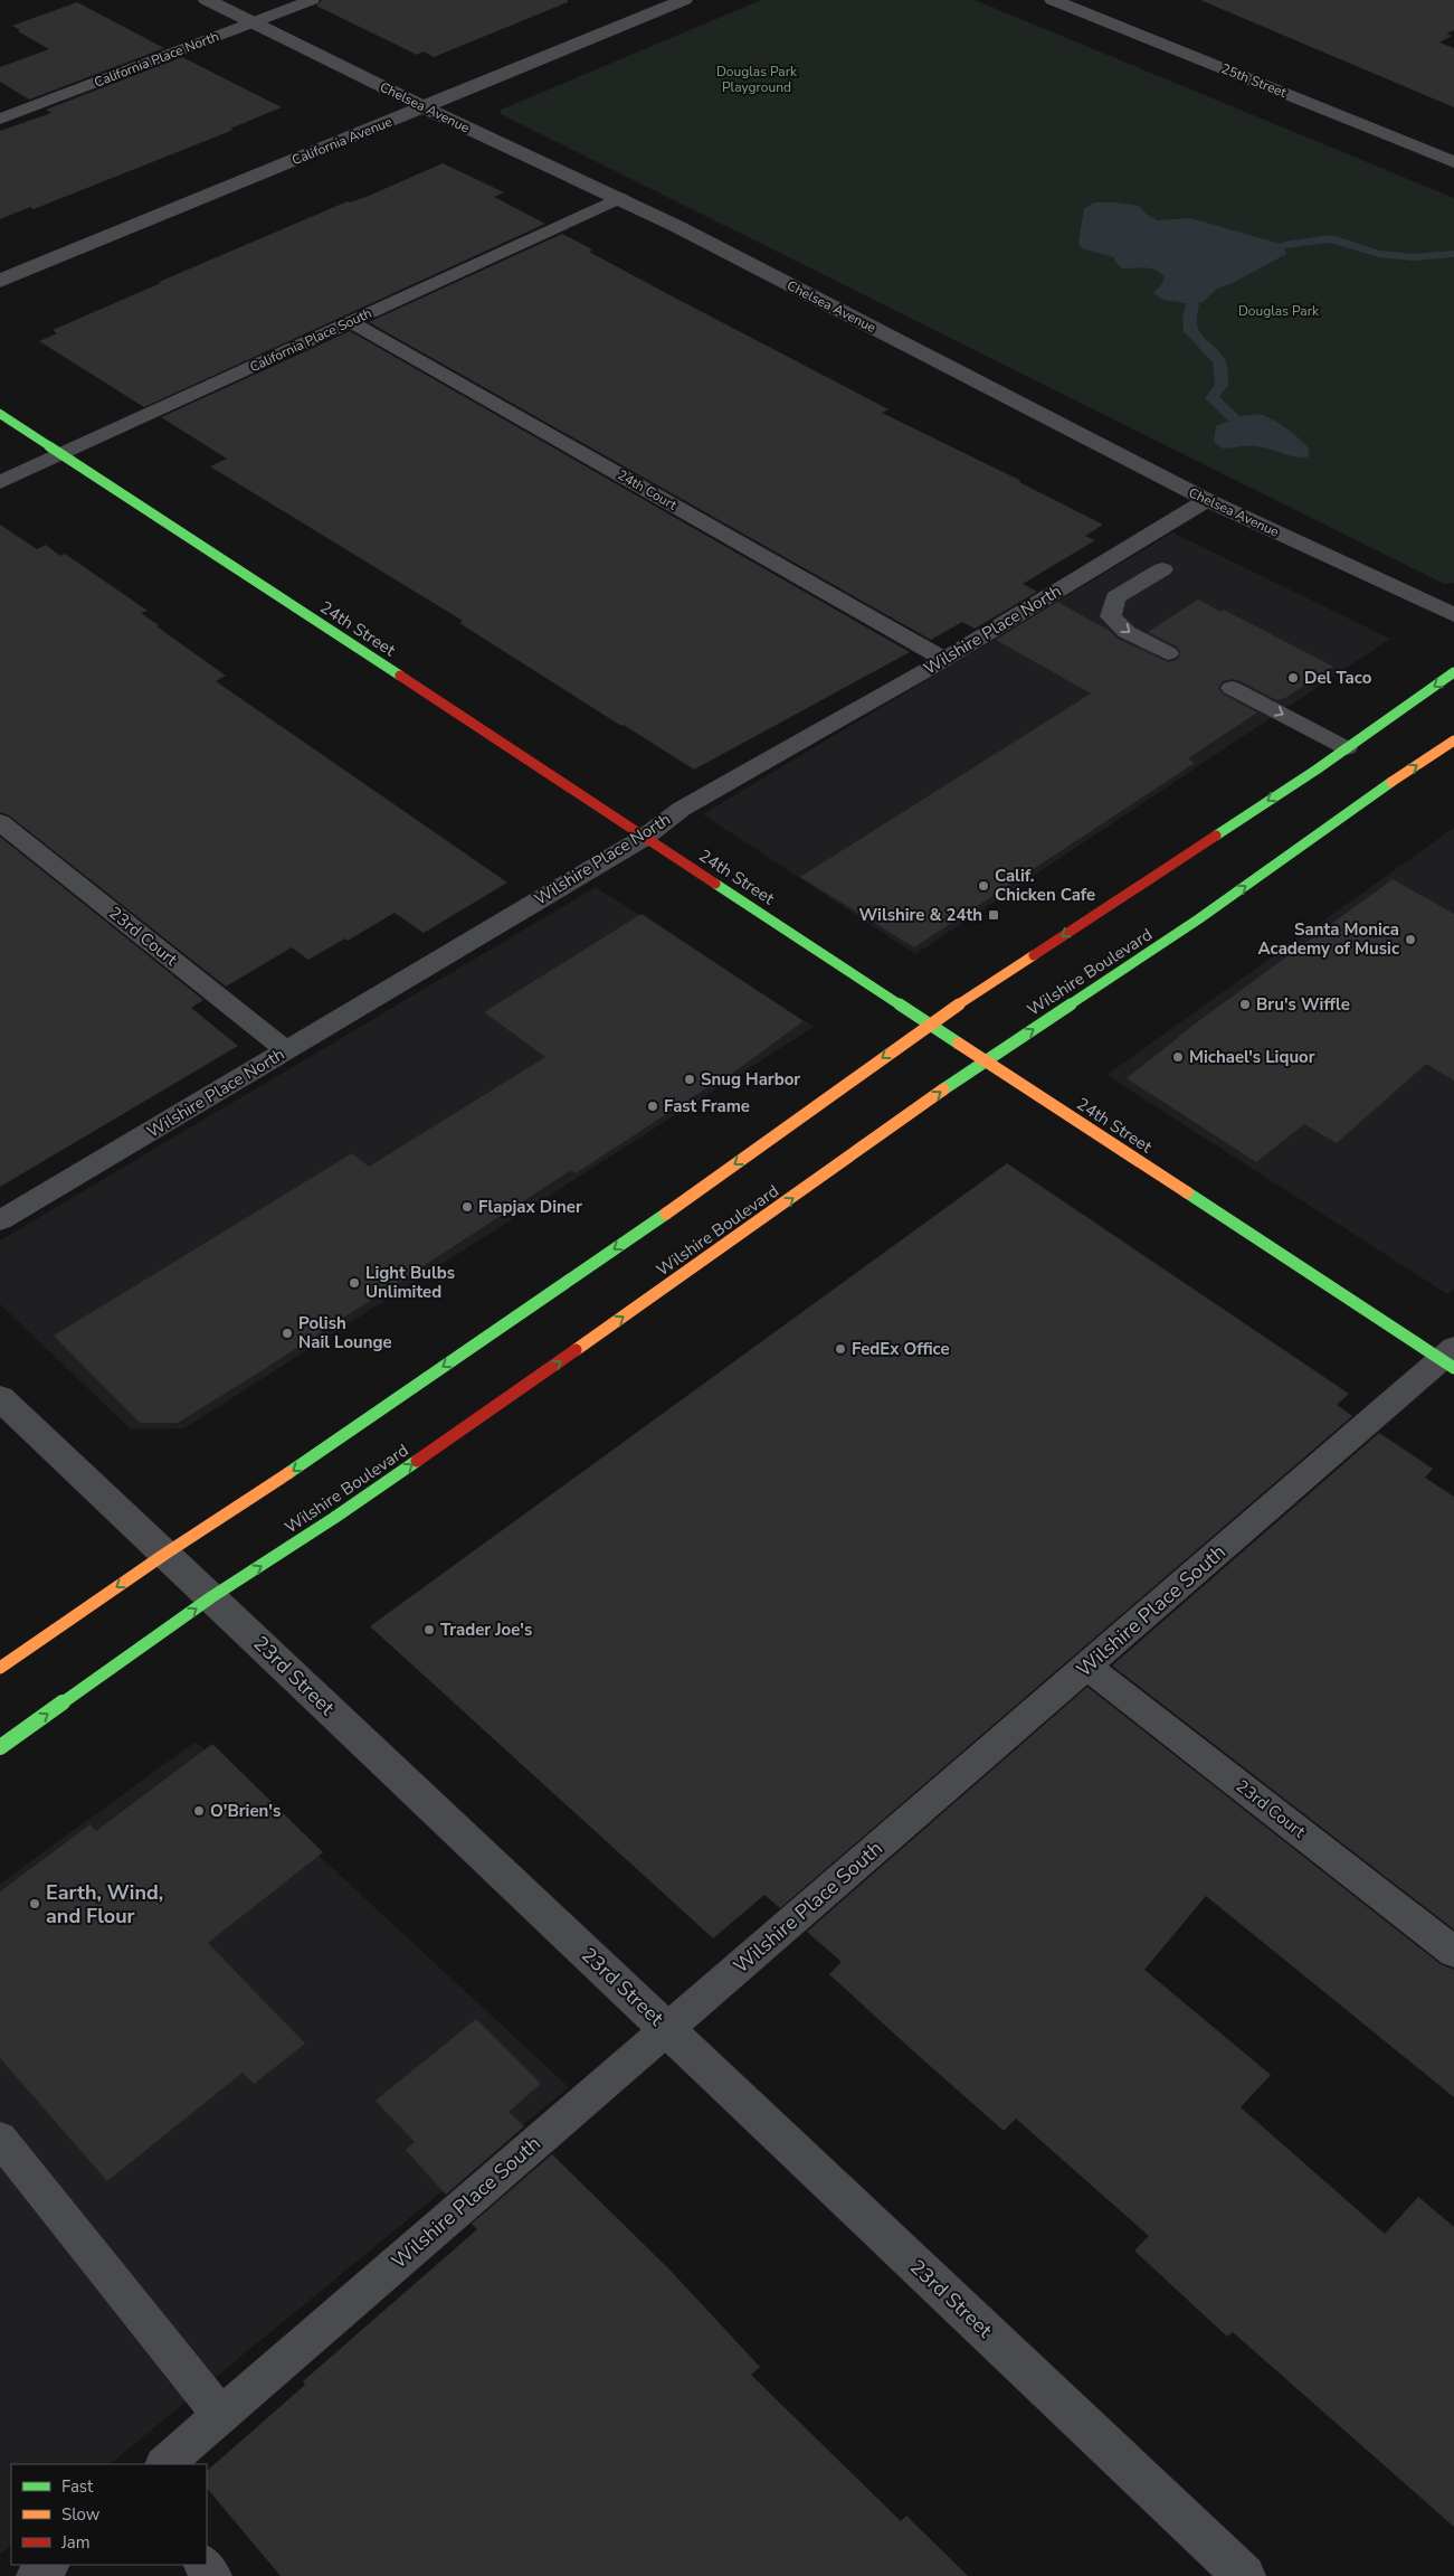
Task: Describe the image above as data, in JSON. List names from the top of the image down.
{
  "streets": {
    "main road": ["24th Street", "Wilshire Boulevard"],
    "street": [
      "25th Street",
      "Chelsea Avenue",
      "California Avenue",
      "23rd Street"
    ],
    "lane": [
      "California Place North",
      "California Place South",
      "24th Court",
      "Wilshire Place North",
      "23rd Court",
      "Wilshire Place South"
    ]
  },
  "crossings": [
    ["California Place North", "Chelsea Avenue"],
    ["Chelsea Avenue", "California Avenue"],
    ["Chelsea Avenue", "California Place South"],
    ["Chelsea Avenue", "Wilshire Place North"],
    ["California Place South", "24th Court"],
    ["California Place South", "24th Street"],
    ["24th Court", "Wilshire Place North"],
    ["24th Street", "Wilshire Place North"],
    ["24th Street", "Wilshire Boulevard"],
    ["24th Street", "Wilshire Place South"],
    ["Wilshire Place North", "23rd Court"],
    ["23rd Court", "Wilshire Place South"],
    ["Wilshire Boulevard", "23rd Street"],
    ["Wilshire Place South", "23rd Street"]
  ],
  "parks": ["Douglas Park Playground", "Douglas Park"],
  "places": {
    "other": [
      "Del Taco",
      "Calif. Chicken Cafe",
      "Santa Monica Academy of Music",
      "Bru's Wiffle",
      "Michael's Liquor",
      "Snug Harbor",
      "Fast Frame",
      "Flapjax Diner",
      "Light Bulbs Unlimited",
      "Polish Nail Lounge",
      "FedEx Office",
      "Trader Joe's",
      "O'Brien's",
      "Earth, Wind, and Flour"
    ],
    "transit": ["Wilshire & 24th"]
  },
  "legend": ["Fast", "Slow", "Jam"]
}
